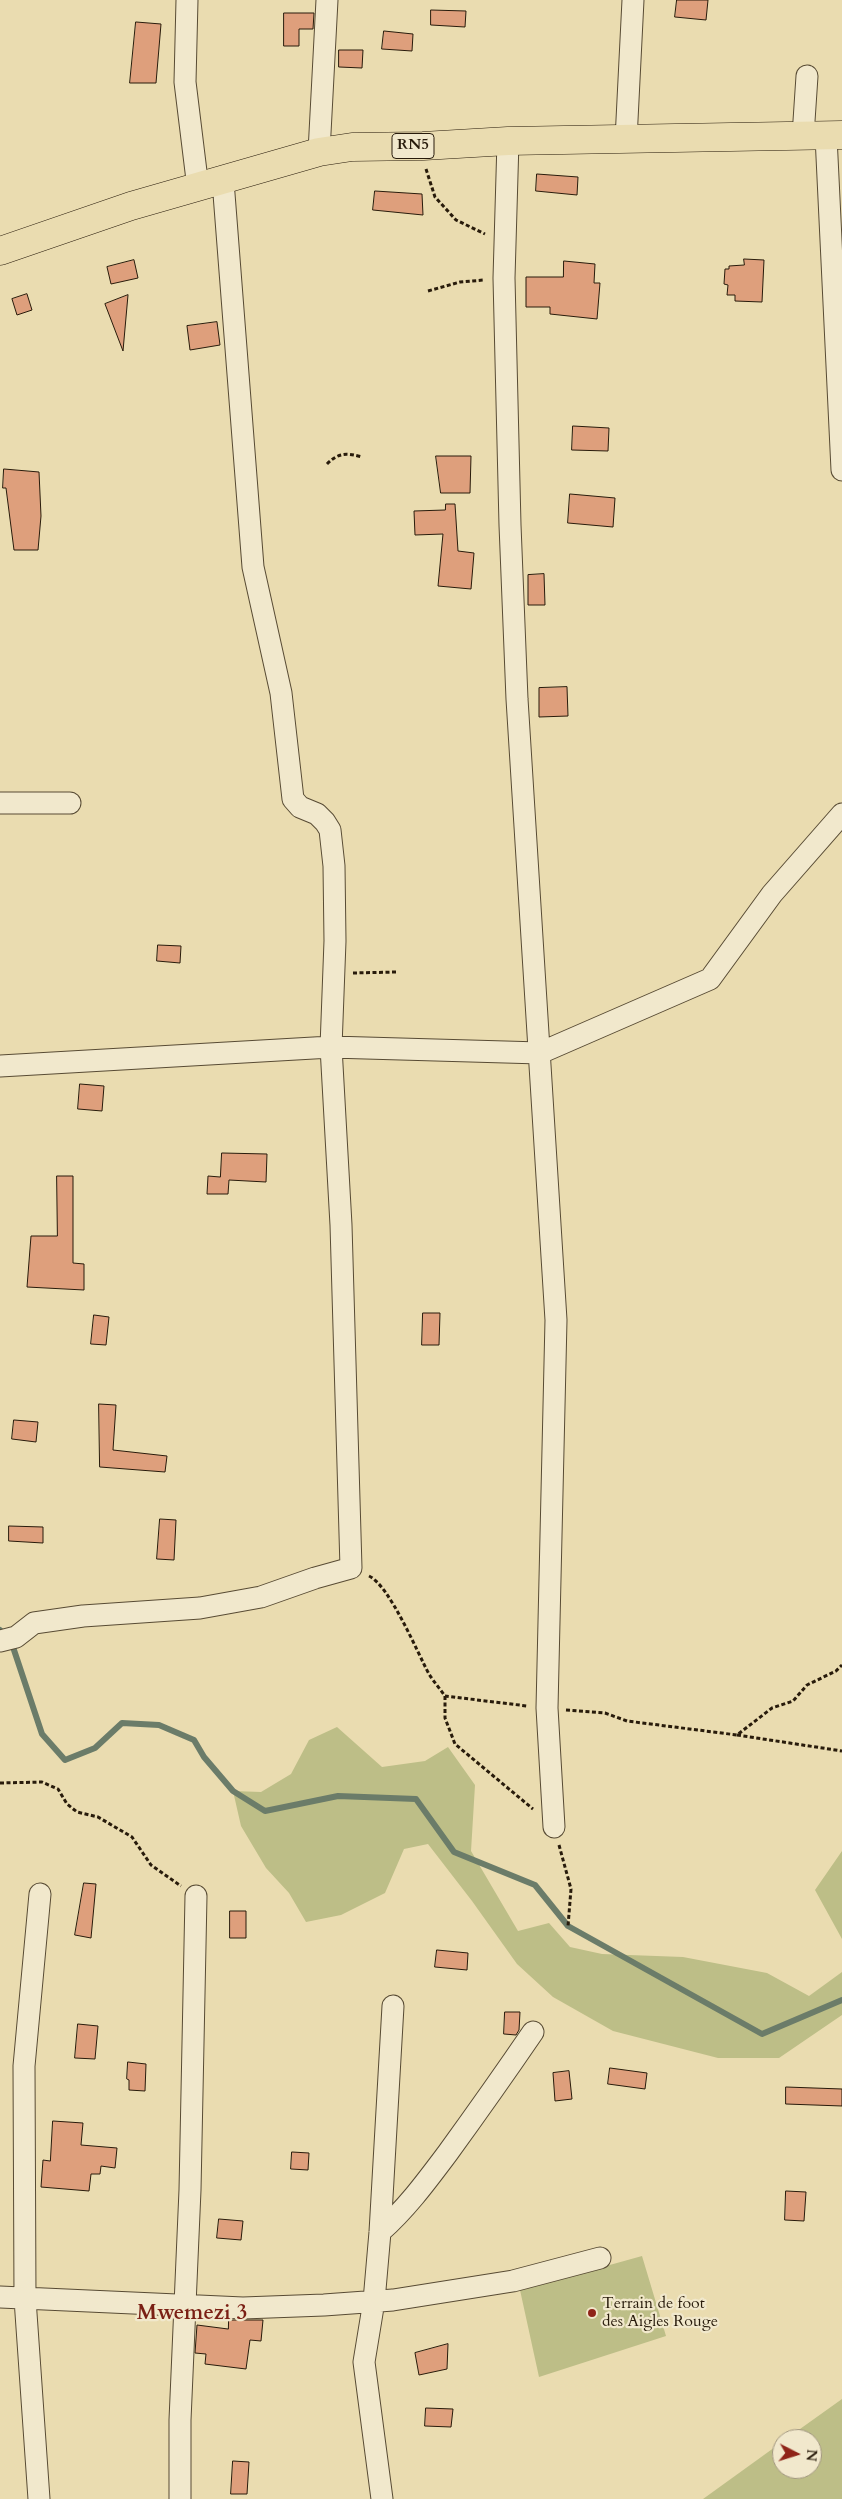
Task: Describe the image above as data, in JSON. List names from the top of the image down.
{
  "streets": {
    "highway": ["RN5"]
  },
  "districts": ["Mwemezi 3"],
  "places": ["Terrain de foot des Aigles Rouge"],
  "north": "right"
}
